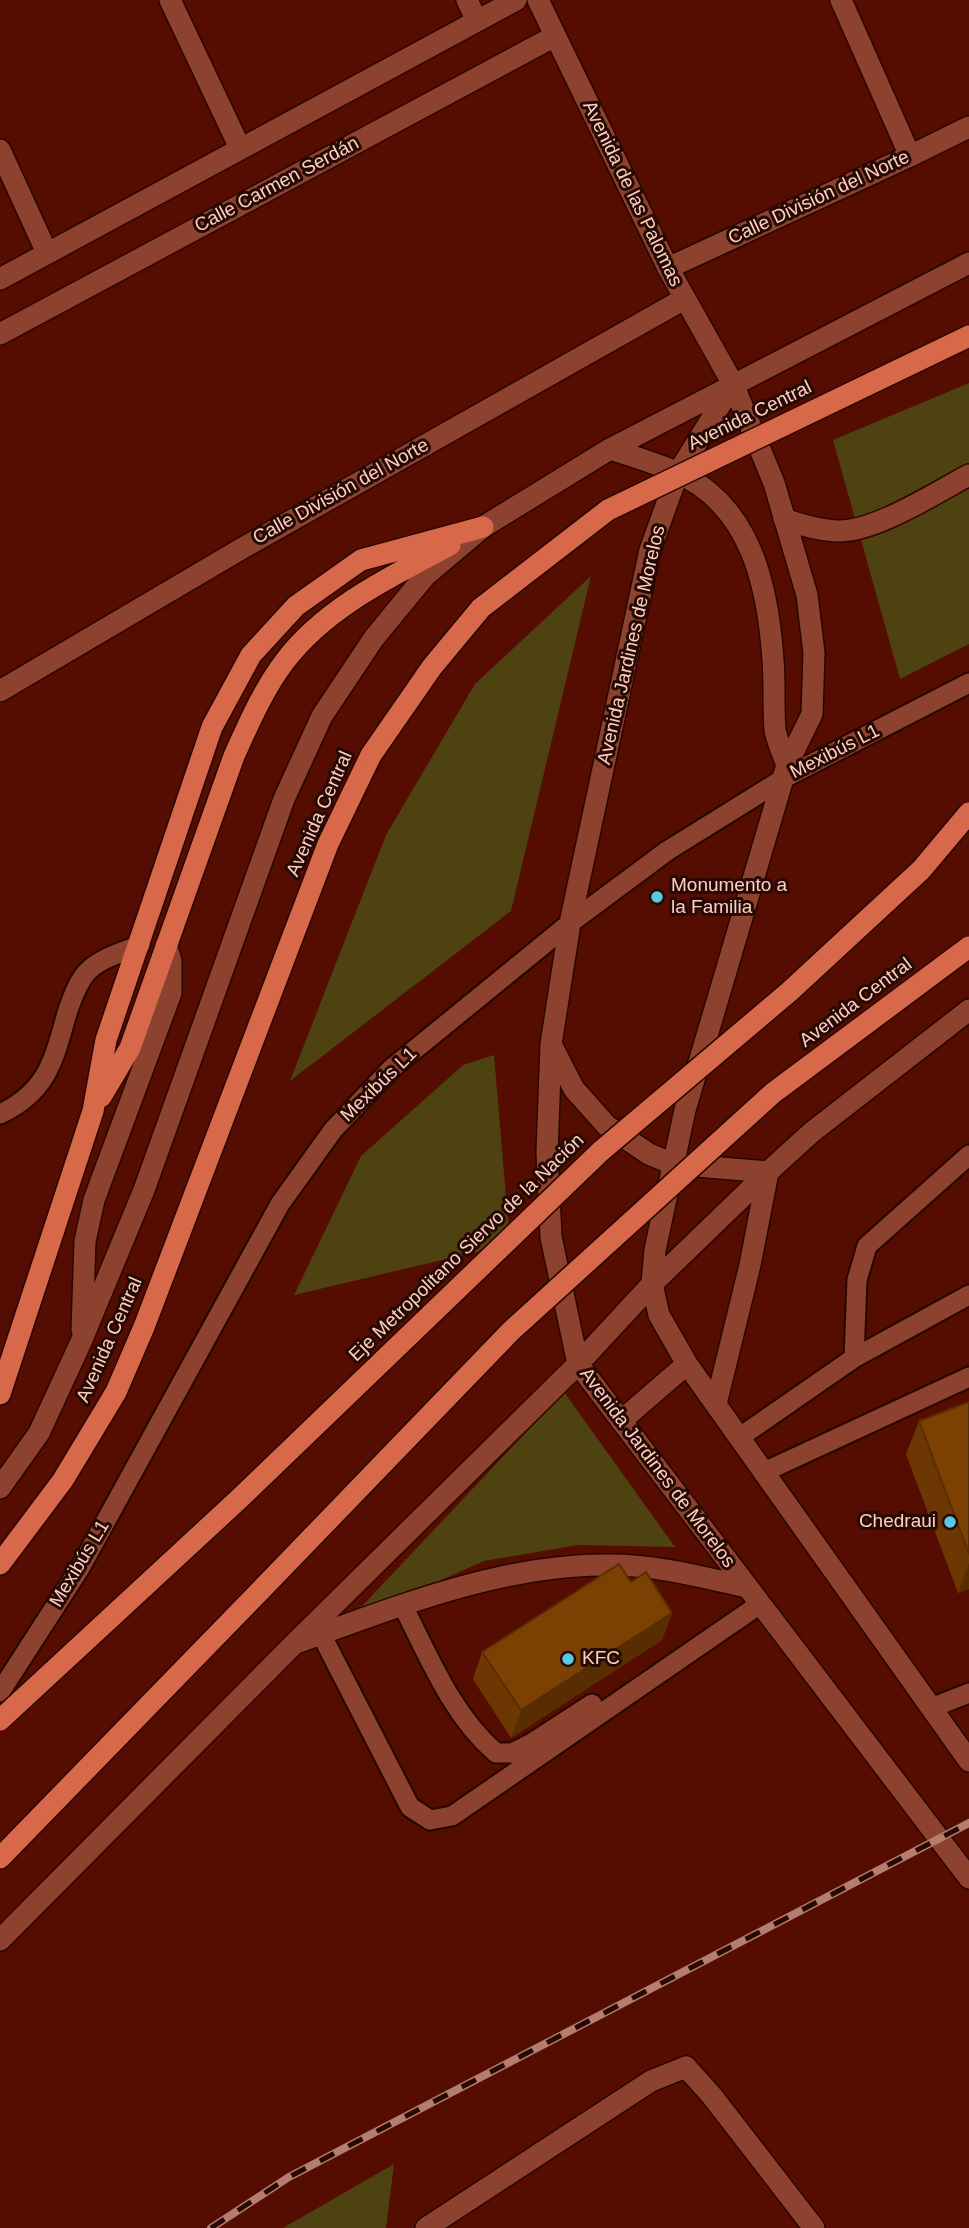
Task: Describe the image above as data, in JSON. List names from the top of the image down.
{
  "streets": {
    "highway": ["Avenida Central", "Eje Metropolitano Siervo de la Nación"],
    "main road": [
      "Calle Carmen Serdán",
      "Avenida de las Palomas",
      "Calle División del Norte",
      "Avenida Jardines de Morelos"
    ],
    "lane": ["Mexibús L1"]
  },
  "crossings": [
    ["Calle Carmen Serdán", "Avenida de las Palomas"],
    ["Avenida de las Palomas", "Calle División del Norte"],
    ["Avenida de las Palomas", "Avenida Jardines de Morelos"],
    ["Avenida Jardines de Morelos", "Mexibús L1"]
  ],
  "places": ["Monumento a la Familia", "Chedraui", "KFC"]
}
